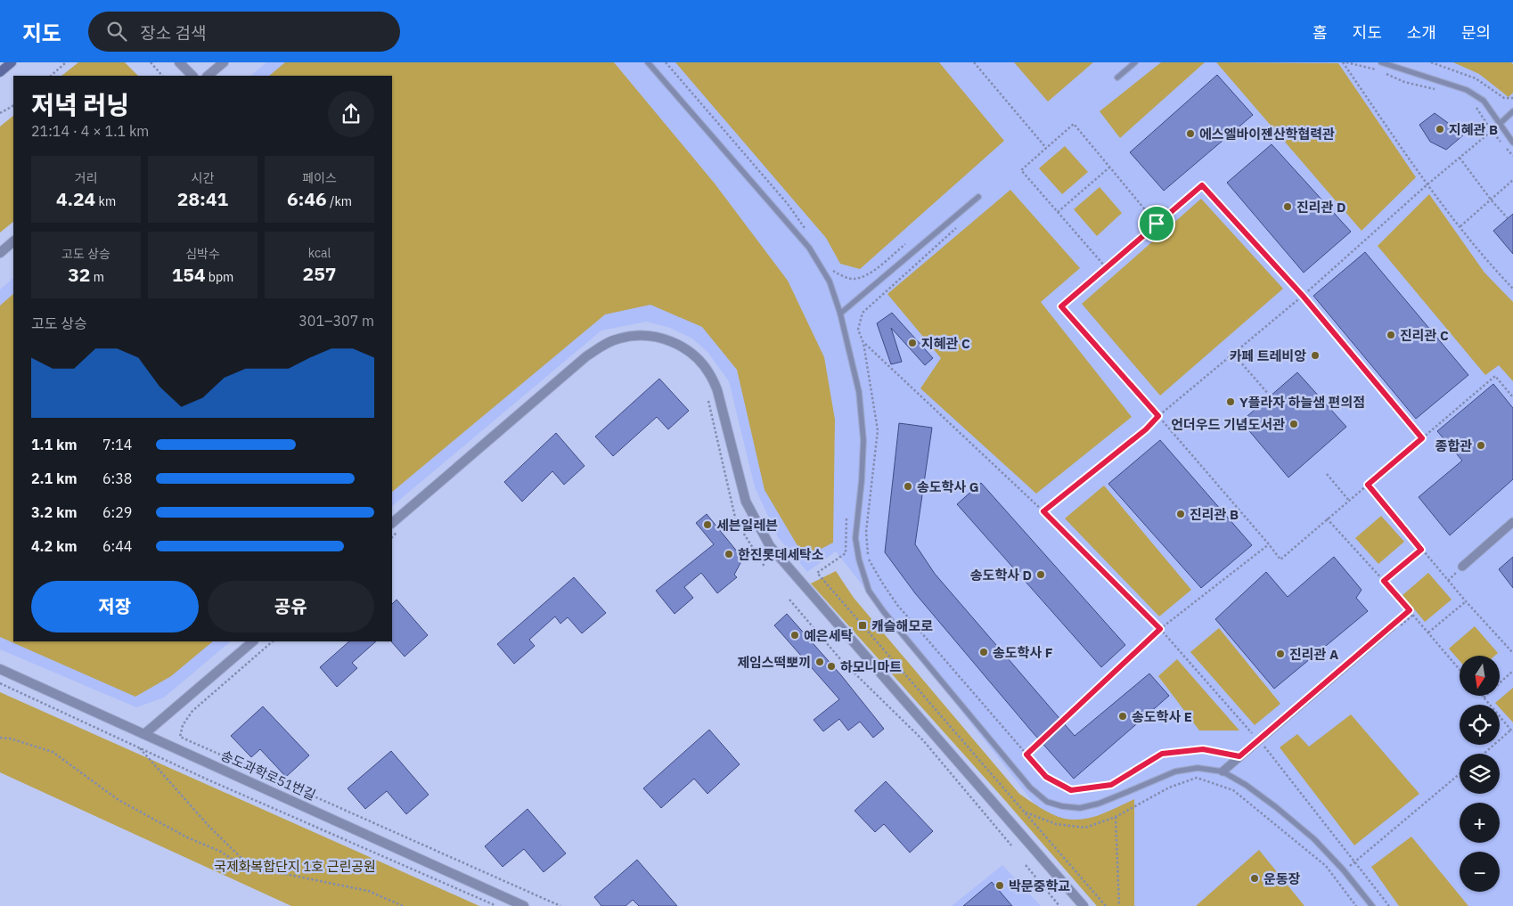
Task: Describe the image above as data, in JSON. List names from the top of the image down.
{
  "streets": {
    "street": ["송도과학로51번길"]
  },
  "parks": ["국제화복합단지 1호 근린공원"],
  "places": {
    "other": [
      "지혜관 B",
      "에스엘바이젠산학협력관",
      "진리관 D",
      "진리관 C",
      "지혜관 C",
      "카페 트레비앙",
      "Y플라자 하늘샘 편의점",
      "언더우드 기념도서관",
      "종합관",
      "송도학사 G",
      "진리관 B",
      "세븐일레븐",
      "한진롯데세탁소",
      "송도학사 D",
      "예은세탁",
      "송도학사 F",
      "진리관 A",
      "제임스떡뽀끼",
      "하모니마트",
      "송도학사 E",
      "운동장",
      "박문중학교"
    ],
    "transit": ["캐슬해모로"]
  },
  "north": "bottom",
  "page": {
    "header": "지도",
    "search": "장소 검색",
    "nav": [
      "홈",
      "지도",
      "소개",
      "문의"
    ],
    "heading": ["저녁 러닝", "21:14 · 4 × 1.1 km"],
    "stats": [
      ["거리", "4.24 km"],
      ["시간", "28:41"],
      ["페이스", "6:46 /km"],
      ["고도 상승", "32 m"],
      ["심박수", "154 bpm"],
      ["kcal", "257"]
    ],
    "chart": ["고도 상승", "301–307 m"],
    "list": [
      {
        "name": "1.1 km",
        "note": "7:14"
      },
      {
        "name": "2.1 km",
        "note": "6:38"
      },
      {
        "name": "3.2 km",
        "note": "6:29"
      },
      {
        "name": "4.2 km",
        "note": "6:44"
      }
    ],
    "buttons": ["저장", "공유"],
    "map_buttons": ["+", "−"]
  }
}
